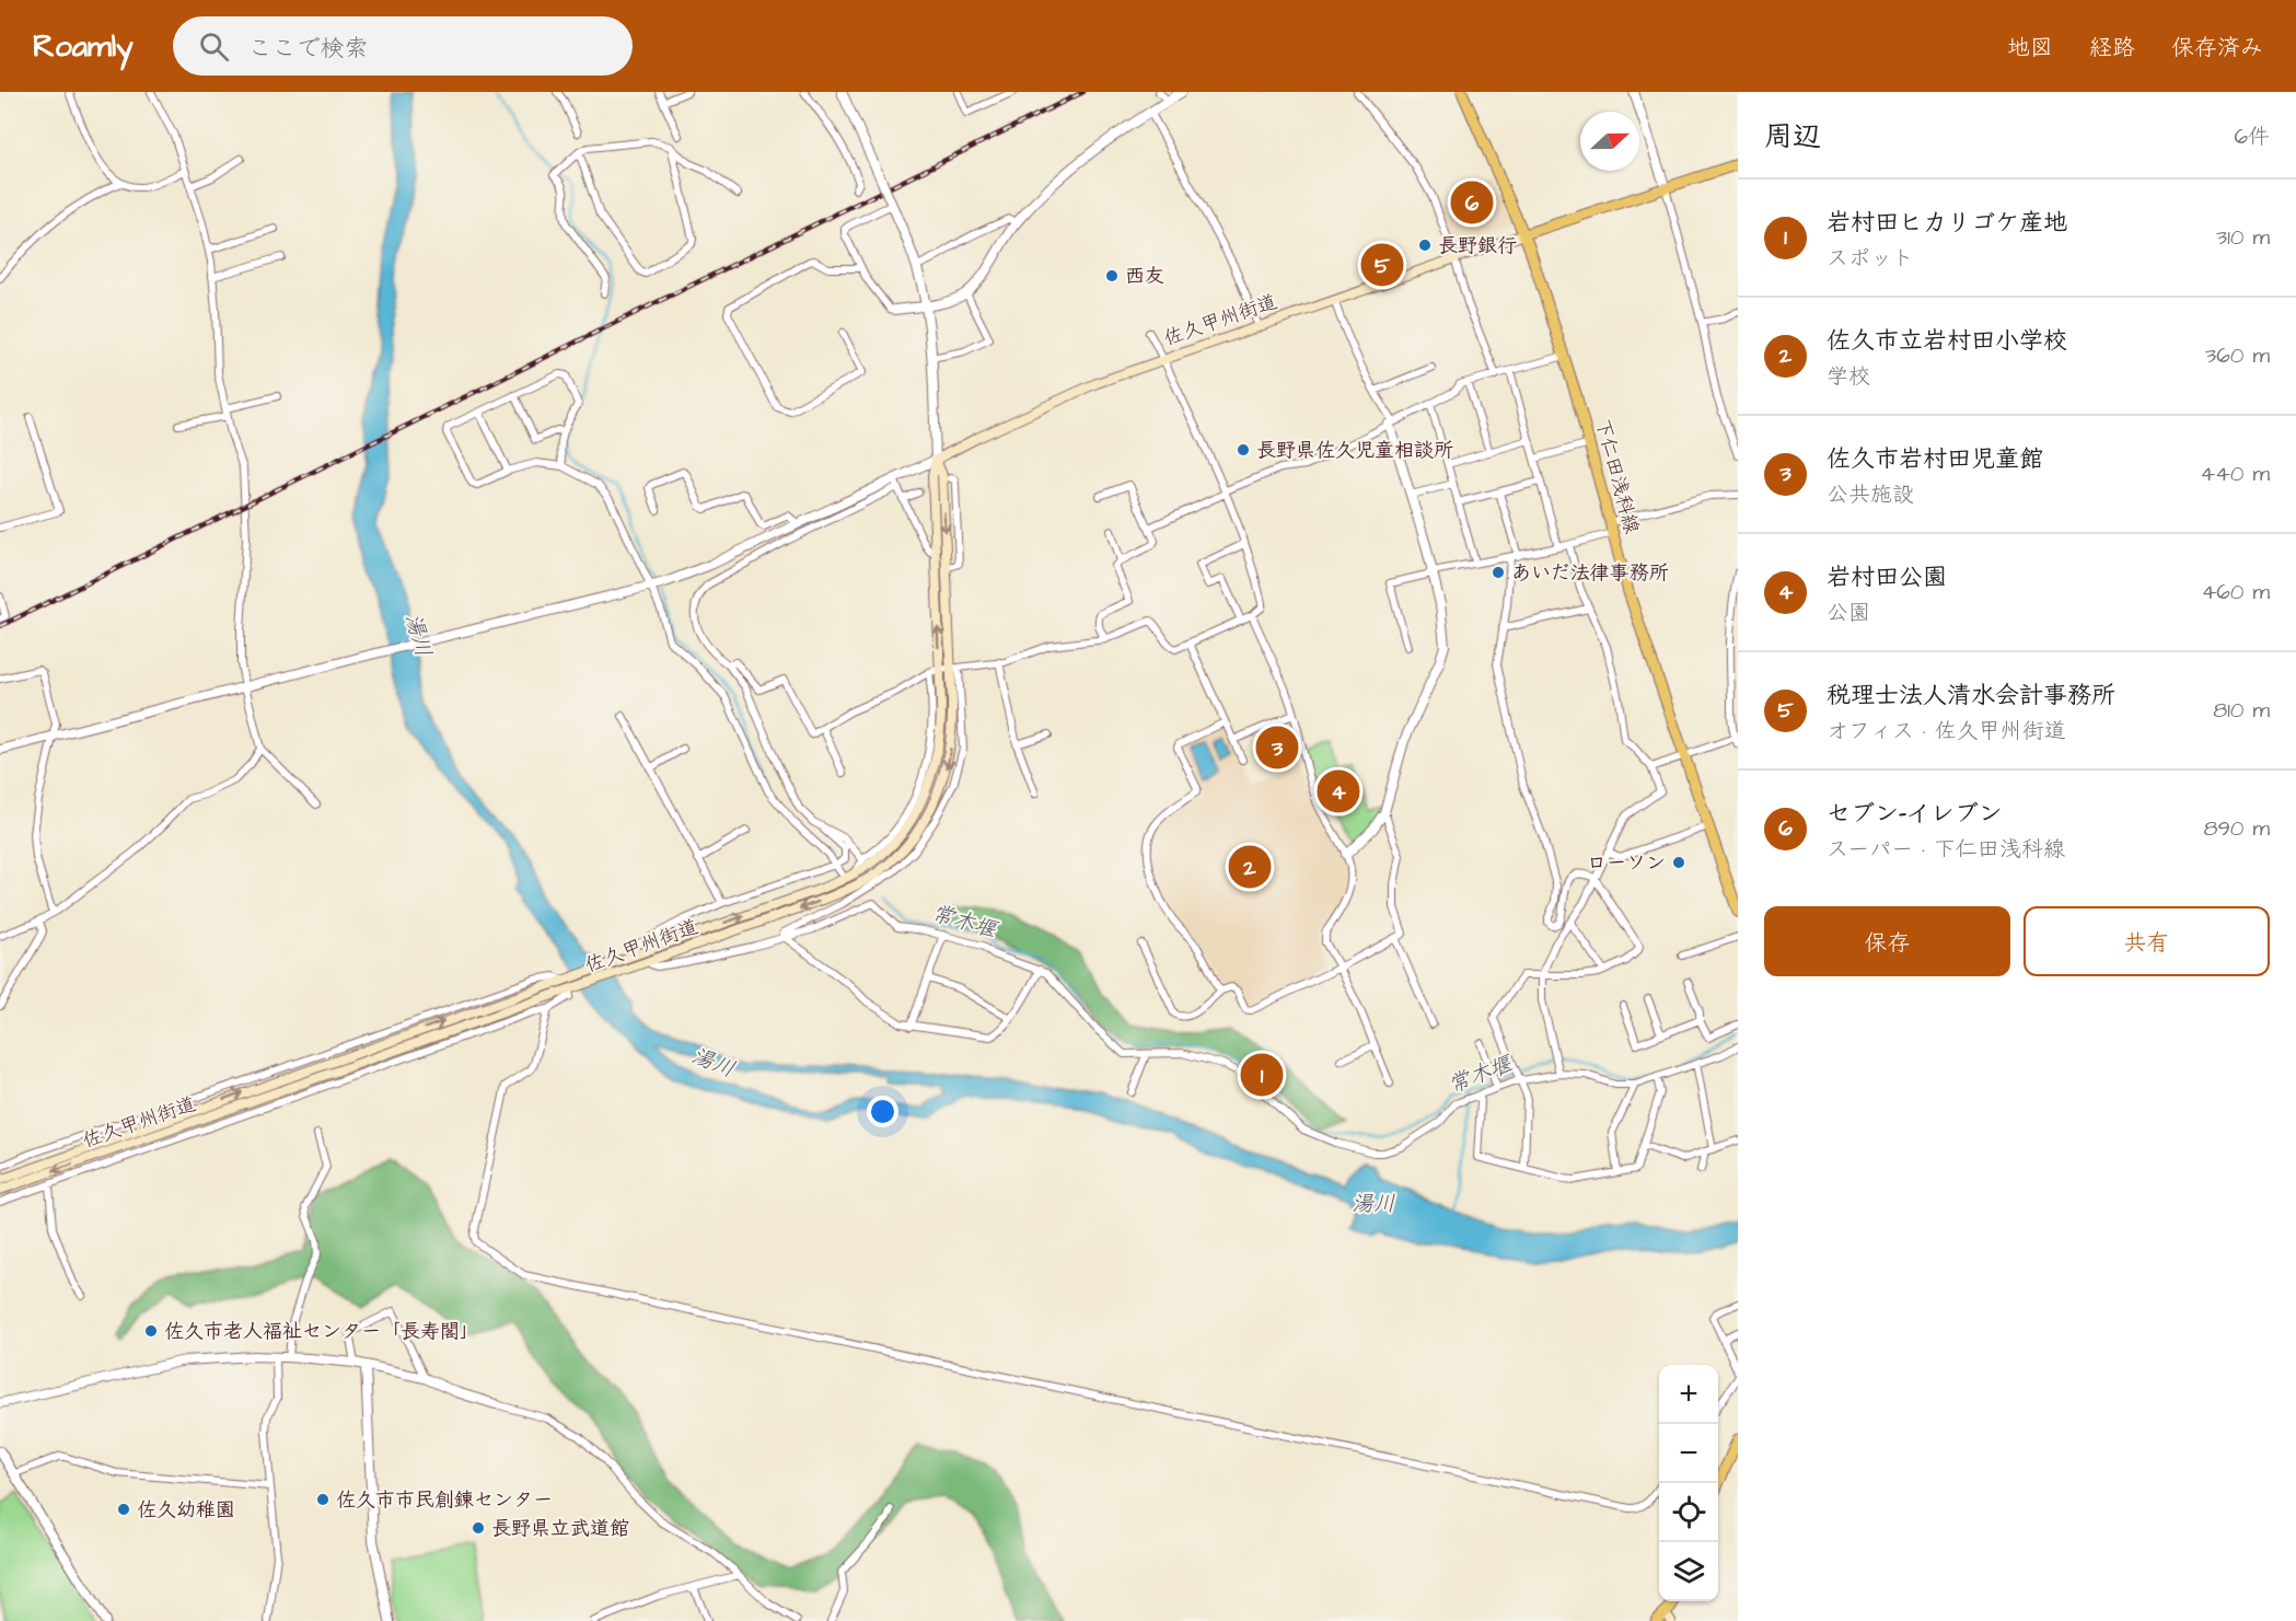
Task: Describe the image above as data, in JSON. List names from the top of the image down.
{
  "streets": {
    "main road": ["佐久甲州街道", "下仁田浅科線"]
  },
  "crossings": [
    ["佐久甲州街道", "下仁田浅科線"]
  ],
  "water": ["湯川", "常木堰"],
  "places": [
    "長野銀行",
    "西友",
    "長野県佐久児童相談所",
    "あいだ法律事務所",
    "ローソン",
    "佐久市老人福祉センター「長寿閣」",
    "佐久市市民創錬センター",
    "佐久幼稚園",
    "長野県立武道館"
  ],
  "north": "right",
  "page": {
    "header": "Roamly",
    "search": "ここで検索",
    "nav": ["地図", "経路", "保存済み"],
    "heading": ["周辺", "6件"],
    "list": [
      {
        "mark": "1",
        "name": "岩村田ヒカリゴケ産地",
        "note": "スポット",
        "value": "310 m"
      },
      {
        "mark": "2",
        "name": "佐久市立岩村田小学校",
        "note": "学校",
        "value": "360 m"
      },
      {
        "mark": "3",
        "name": "佐久市岩村田児童館",
        "note": "公共施設",
        "value": "440 m"
      },
      {
        "mark": "4",
        "name": "岩村田公園",
        "note": "公園",
        "value": "460 m"
      },
      {
        "mark": "5",
        "name": "税理士法人清水会計事務所",
        "note": "オフィス · 佐久甲州街道",
        "value": "810 m"
      },
      {
        "mark": "6",
        "name": "セブン-イレブン",
        "note": "スーパー · 下仁田浅科線",
        "value": "890 m"
      }
    ],
    "pins": [
      "6",
      "5",
      "3",
      "4",
      "2",
      "1"
    ],
    "buttons": ["保存", "共有"],
    "map_buttons": ["+", "−"]
  }
}
